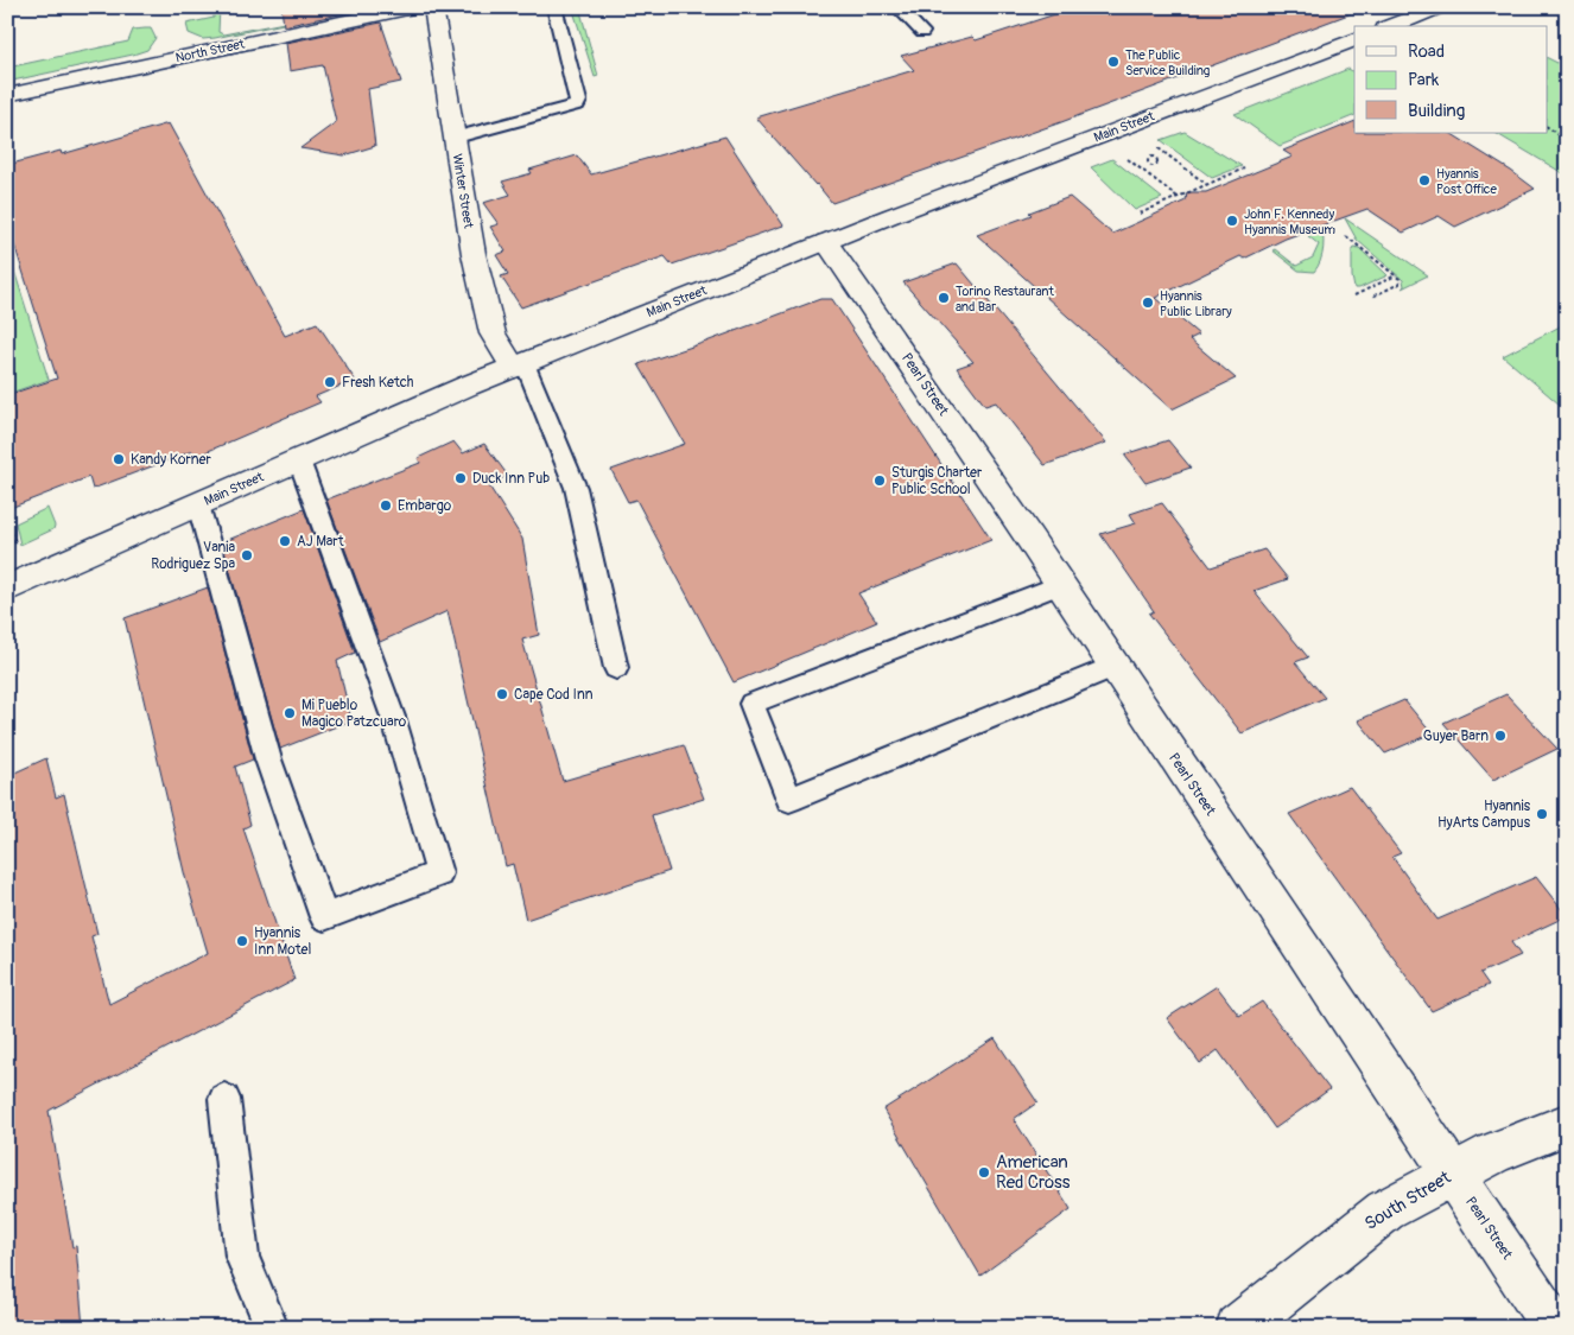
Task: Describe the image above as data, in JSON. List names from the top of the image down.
{
  "streets": {
    "street": [
      "North Street",
      "Main Street",
      "Winter Street",
      "Pearl Street",
      "South Street"
    ]
  },
  "crossings": [
    ["Main Street", "Winter Street"],
    ["Main Street", "Pearl Street"],
    ["Pearl Street", "South Street"]
  ],
  "places": [
    "The Public Service Building",
    "Hyannis Post Office",
    "John F. Kennedy Hyannis Museum",
    "Torino Restaurant and Bar",
    "Hyannis Public Library",
    "Fresh Ketch",
    "Kandy Korner",
    "Duck Inn Pub",
    "Sturgis Charter Public School",
    "Embargo",
    "AJ Mart",
    "Vania Rodriguez Spa",
    "Cape Cod Inn",
    "Mi Pueblo Magico Patzcuaro",
    "Guyer Barn",
    "Hyannis HyArts Campus",
    "Hyannis Inn Motel",
    "American Red Cross"
  ],
  "legend": ["Road", "Park", "Building"]
}
